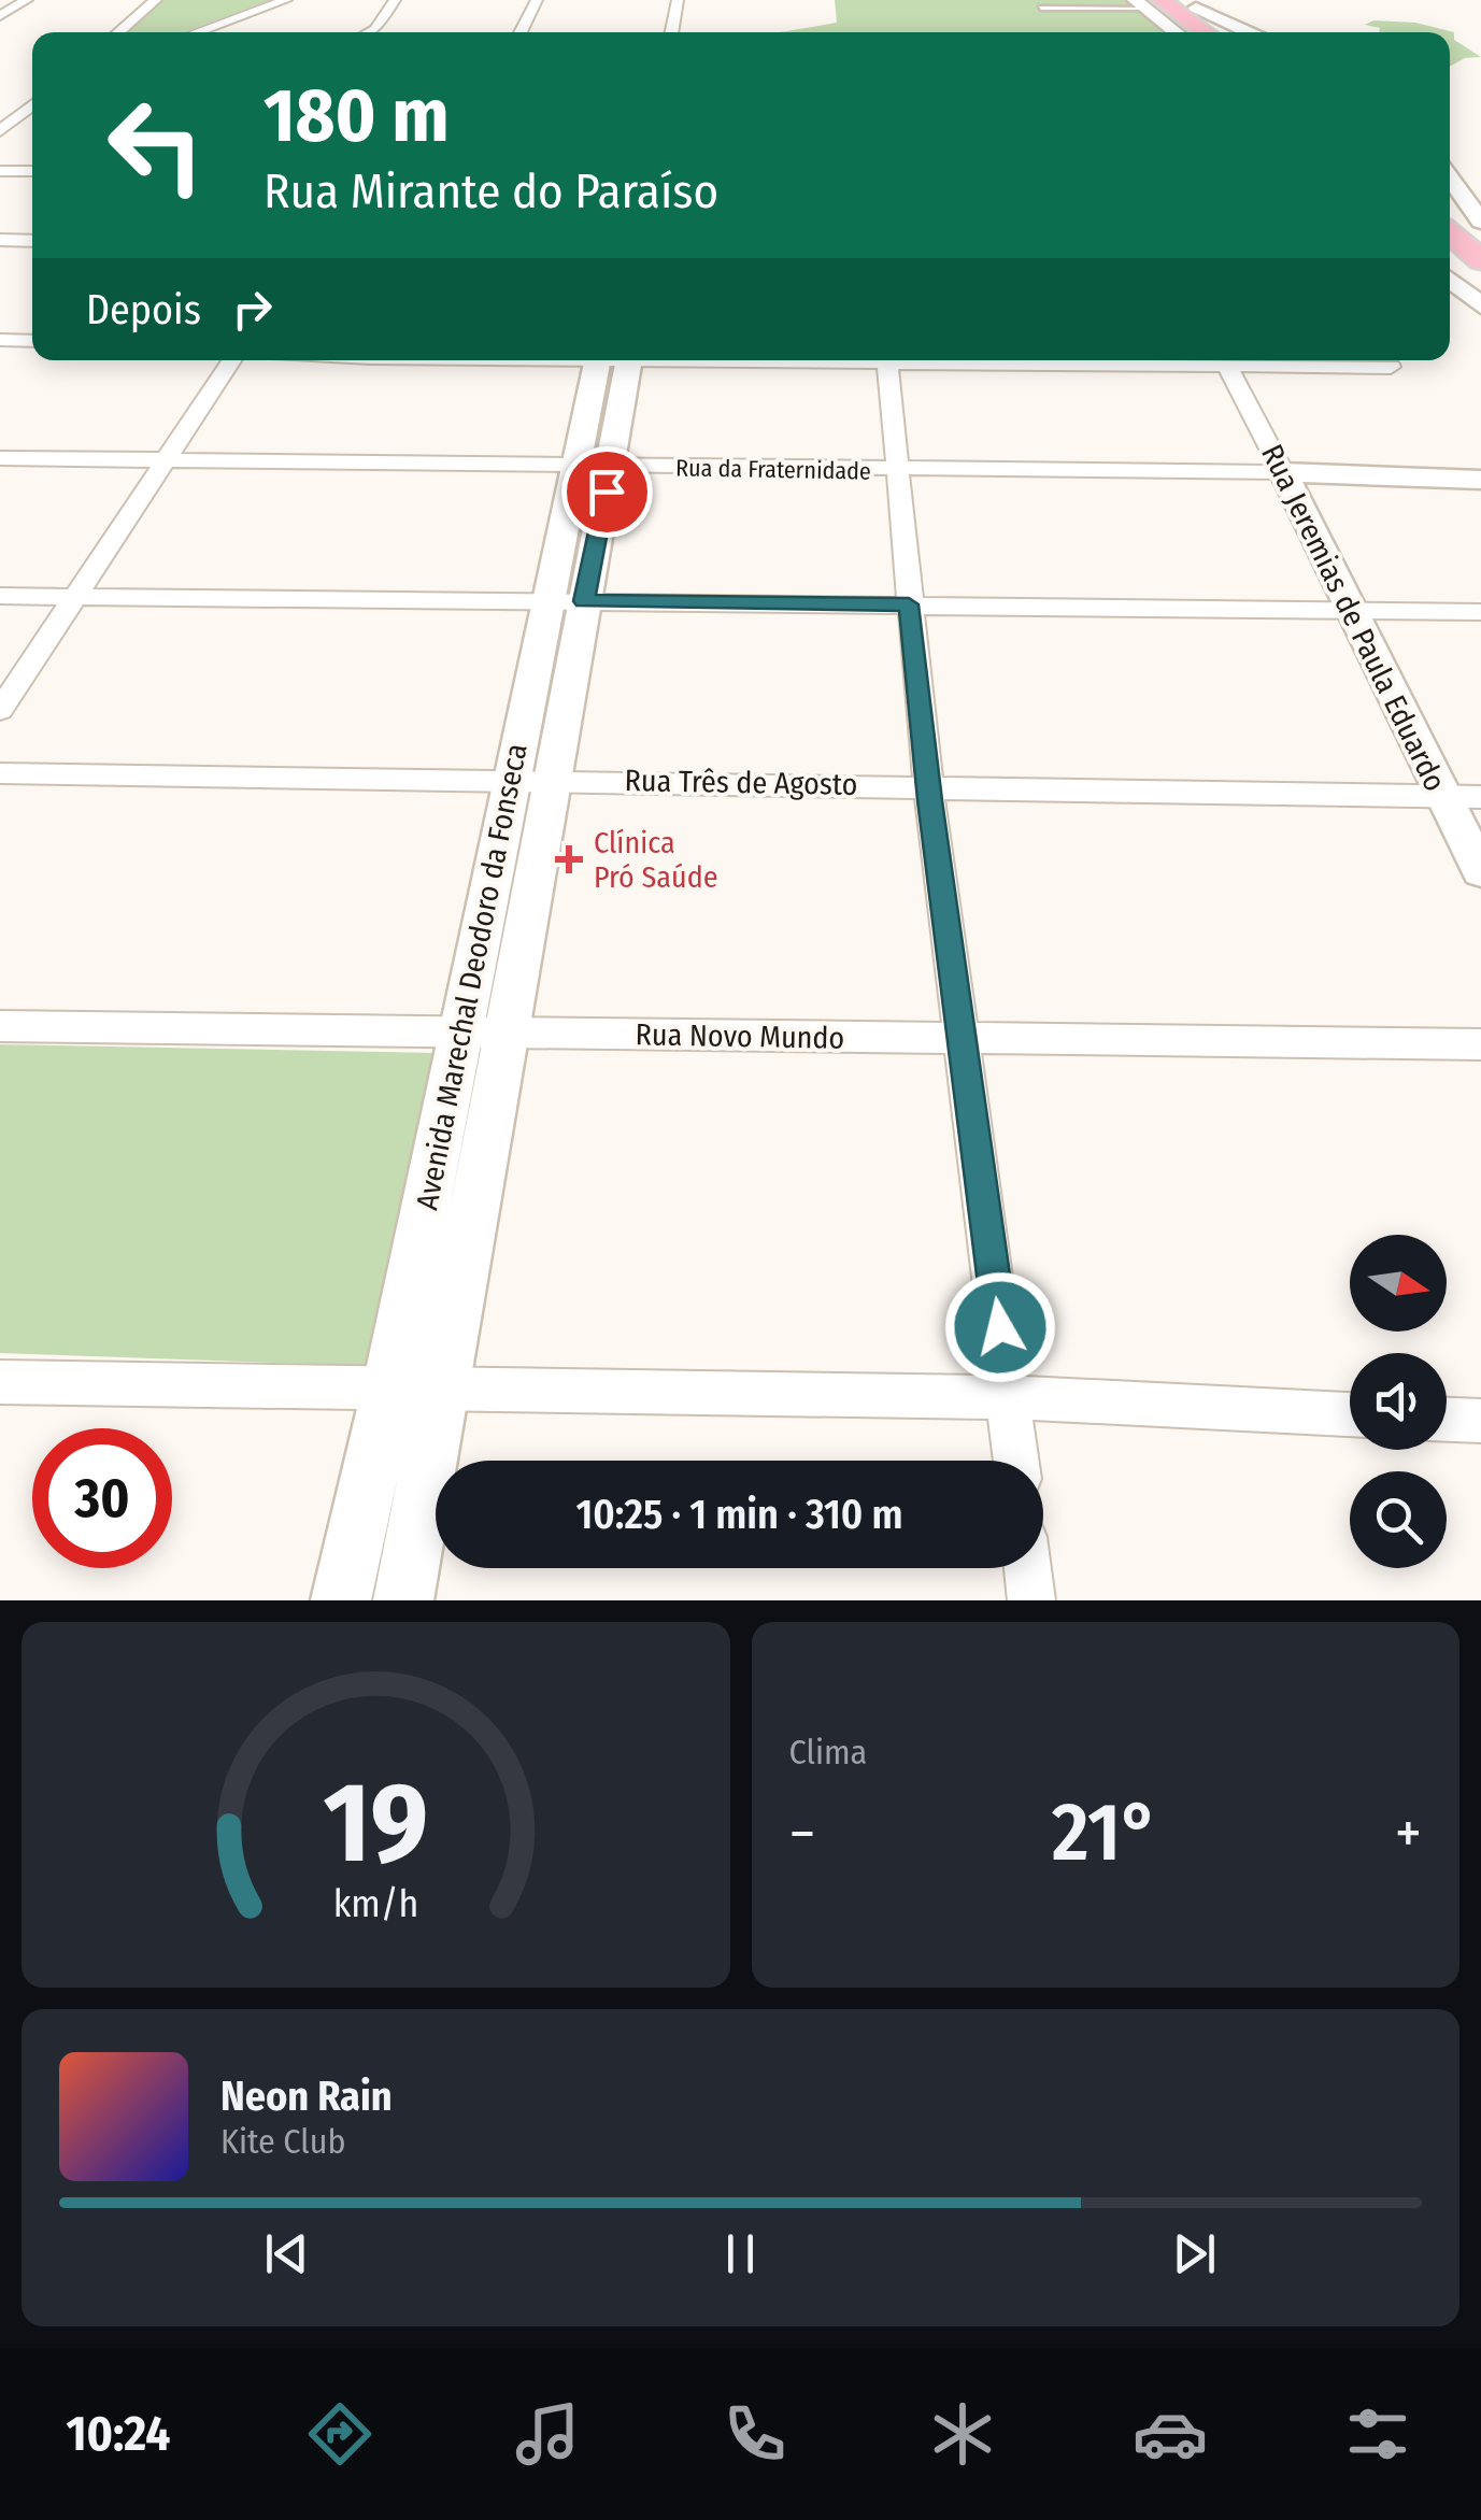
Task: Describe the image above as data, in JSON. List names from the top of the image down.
{
  "streets": {
    "street": [
      "Rua da Fraternidade",
      "Rua Jeremias de Paula Eduardo",
      "Rua Três de Agosto",
      "Avenida Marechal Deodoro da Fonseca",
      "Rua Novo Mundo"
    ]
  },
  "crossings": [
    ["Rua da Fraternidade", "Rua Jeremias de Paula Eduardo"],
    ["Rua da Fraternidade", "Avenida Marechal Deodoro da Fonseca"],
    ["Rua Jeremias de Paula Eduardo", "Rua Três de Agosto"],
    ["Rua Três de Agosto", "Avenida Marechal Deodoro da Fonseca"],
    ["Avenida Marechal Deodoro da Fonseca", "Rua Novo Mundo"]
  ],
  "places": {
    "health": ["Clínica Pró Saúde"]
  },
  "north": "right",
  "page": {
    "turn": ["180 m", "Rua Mirante do Paraíso"],
    "then": "Depois",
    "limit": "30",
    "trip": "10:25 · 1 min · 310 m",
    "tile": "Clima",
    "heat": ["−", "21°", "+"],
    "song": ["Neon Rain", "Kite Club"],
    "tabs": "10:24",
    "gauge": ["19", "km/h"]
  }
}
